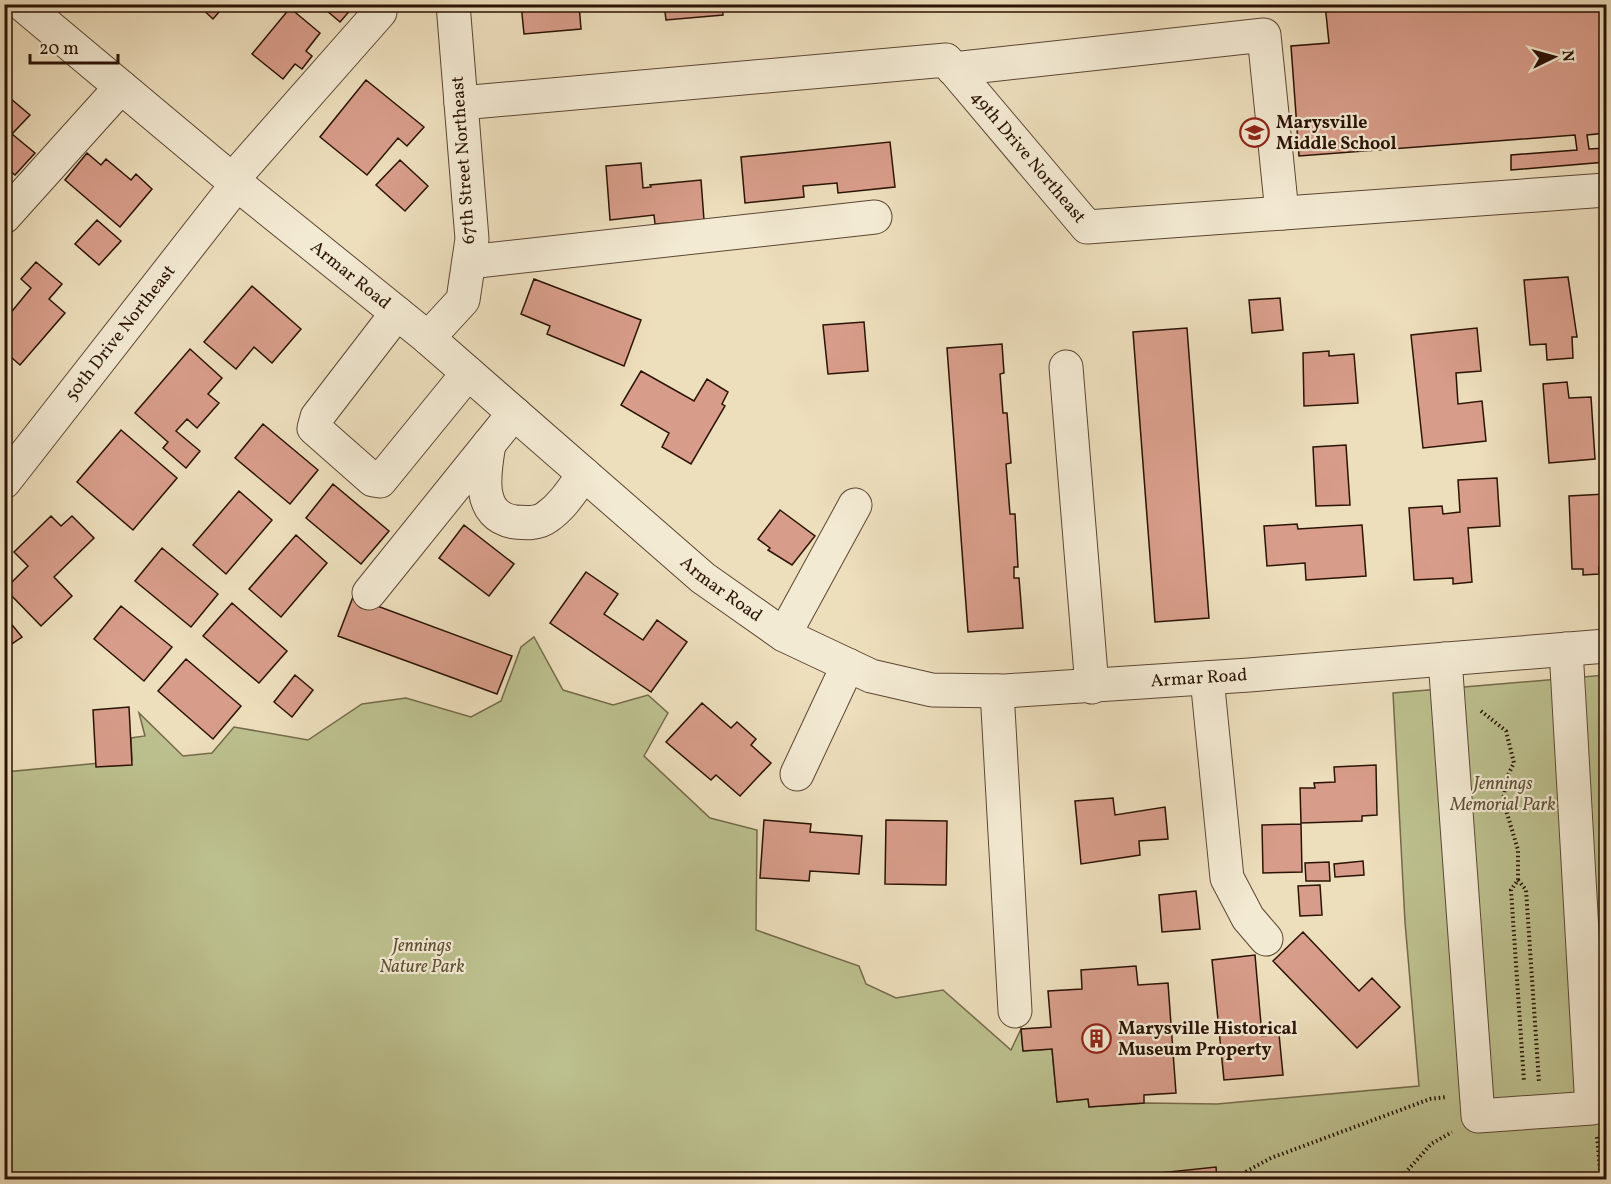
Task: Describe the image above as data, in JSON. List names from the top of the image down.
{
  "streets": {
    "street": [
      "49th Drive Northeast",
      "67th Street Northeast",
      "Armar Road",
      "50th Drive Northeast"
    ]
  },
  "crossings": [
    ["67th Street Northeast", "Armar Road"],
    ["Armar Road", "50th Drive Northeast"]
  ],
  "parks": ["Jennings Memorial Park", "Jennings Nature Park"],
  "places": {
    "school or university": ["Marysville Middle School"],
    "building": ["Marysville Historical Museum Property"]
  },
  "scale_bar": "20 m",
  "north": "right"
}
